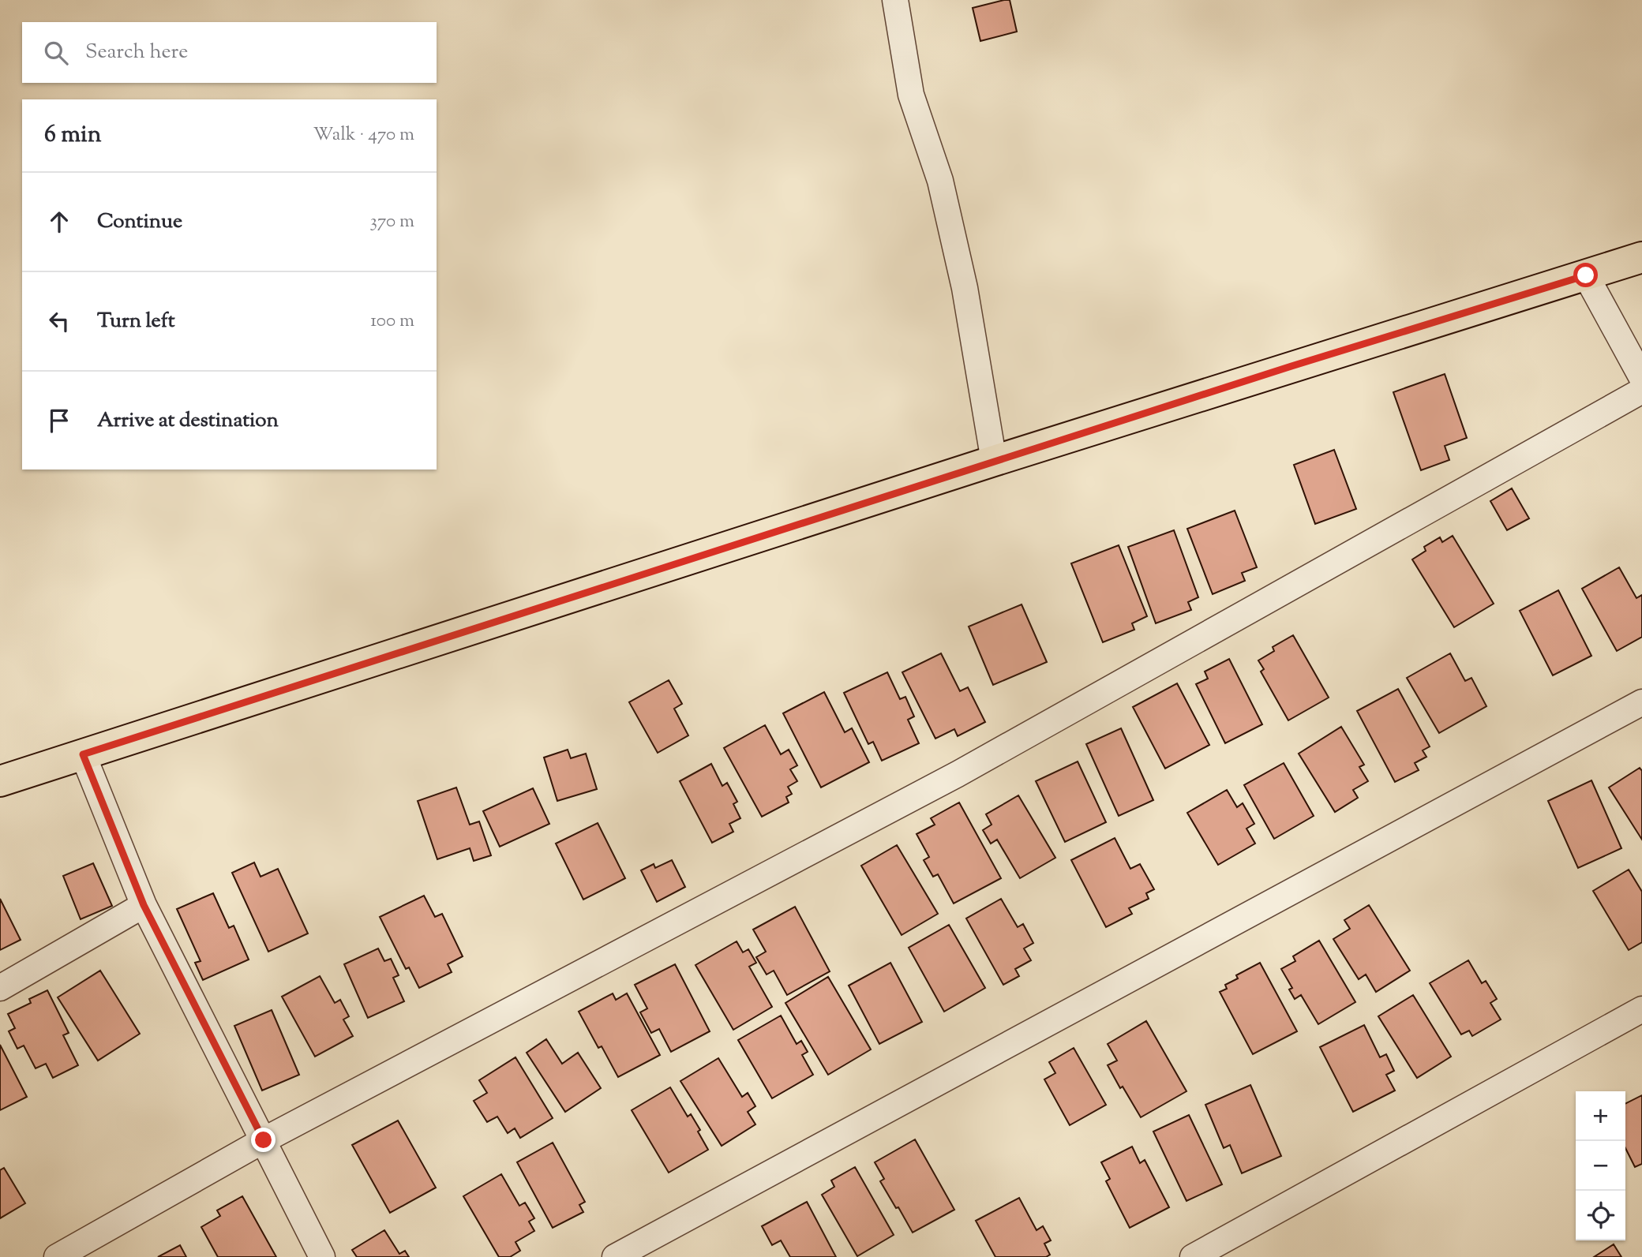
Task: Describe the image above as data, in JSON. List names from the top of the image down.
{
  "page": {
    "search": "Search here",
    "heading": ["6 min", "Walk · 470 m"],
    "list": [
      ["Continue", "370 m"],
      ["Turn left", "100 m"],
      "Arrive at destination"
    ],
    "map_buttons": ["+", "−"]
  }
}
